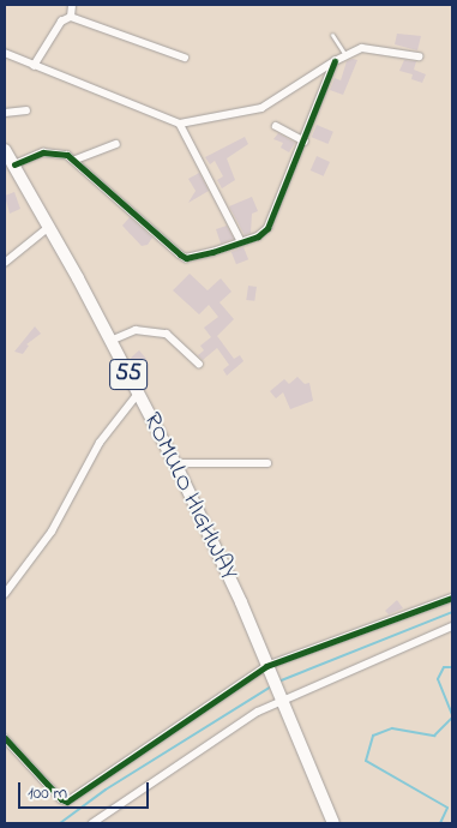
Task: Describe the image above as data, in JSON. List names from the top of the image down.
{
  "streets": {
    "highway": ["55", "ROMULO HIGHWAY"]
  },
  "scale_bar": "100 m"
}
